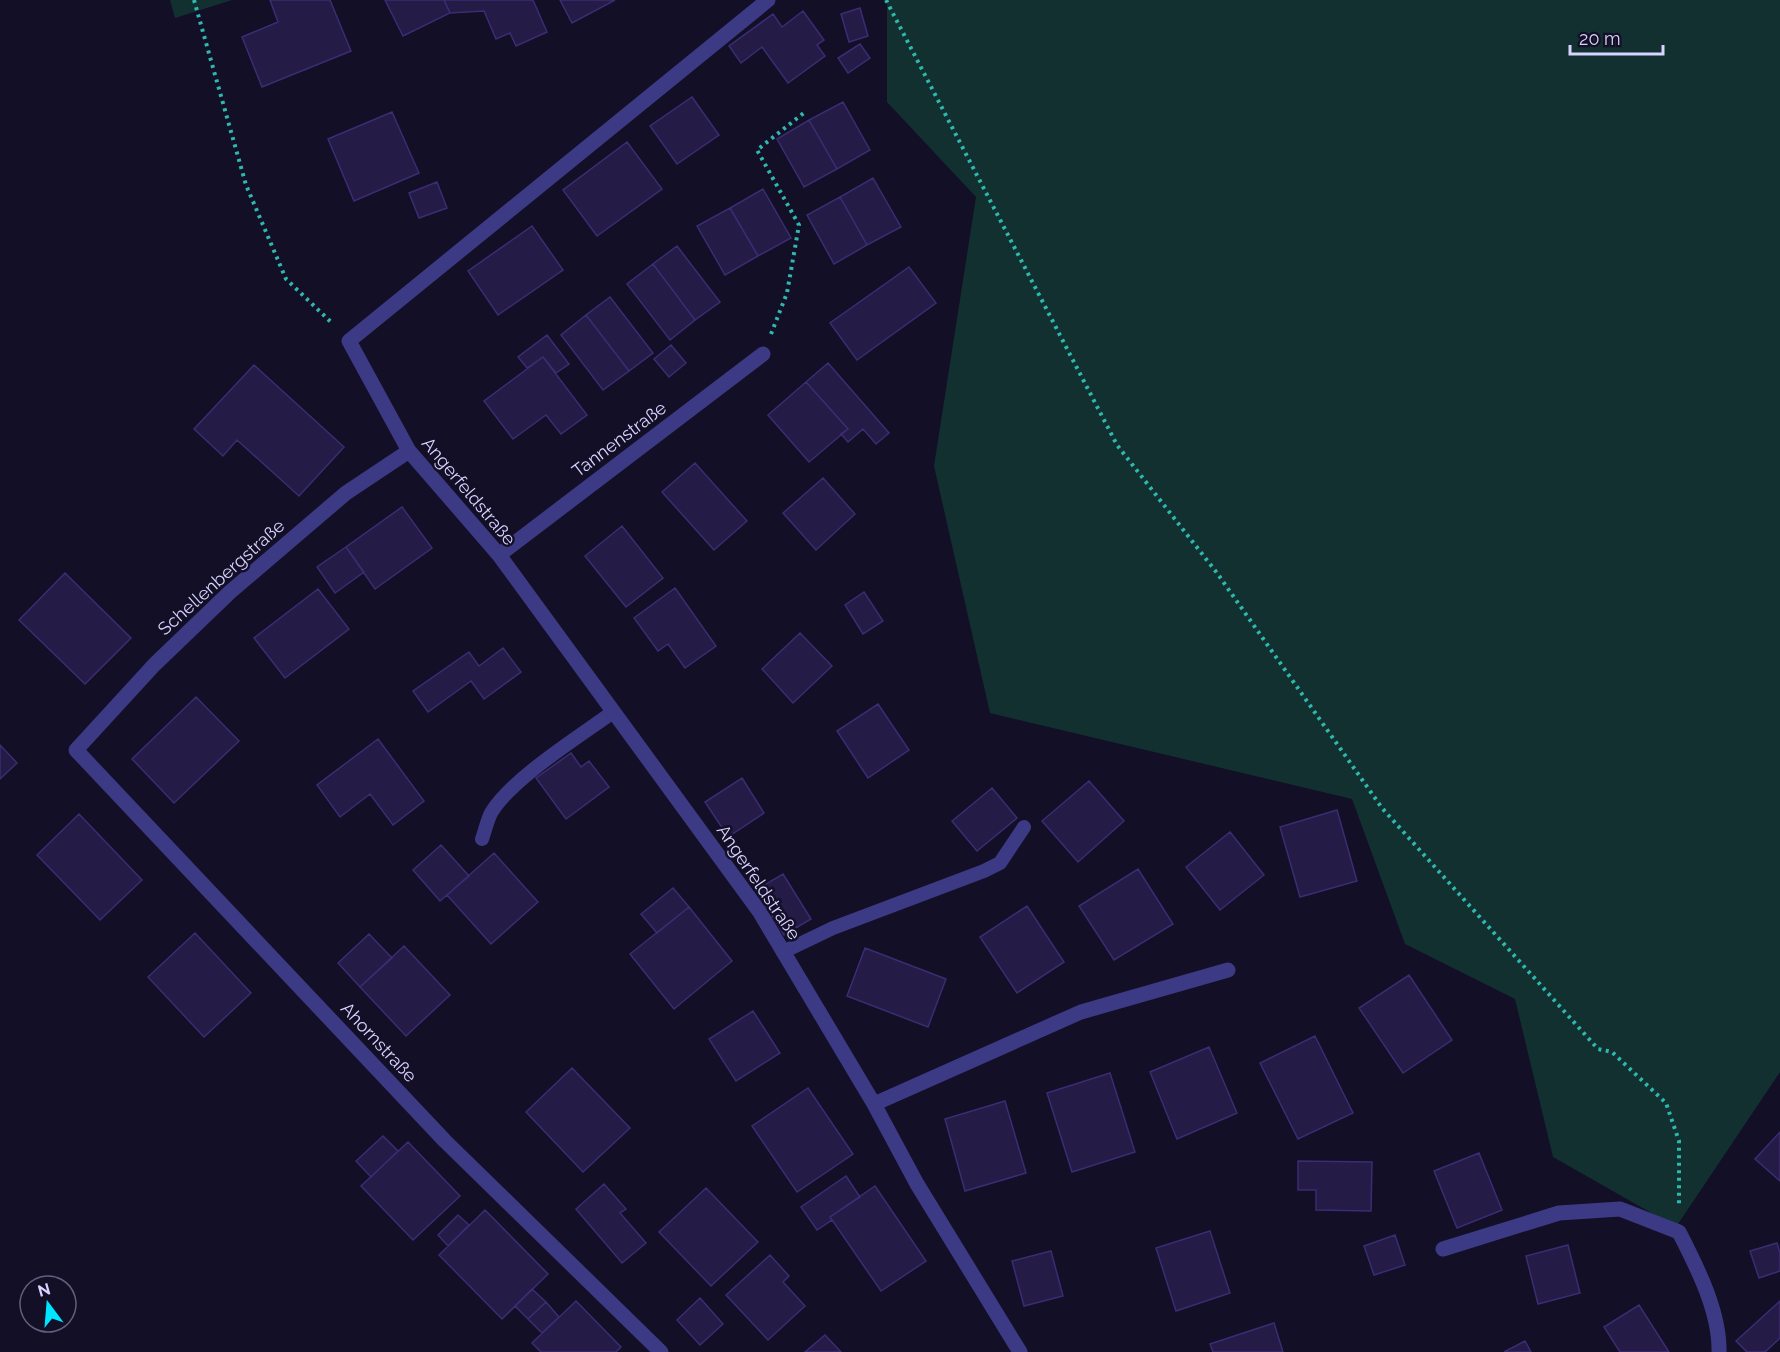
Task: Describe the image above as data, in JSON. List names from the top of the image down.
{
  "streets": {
    "street": [
      "Tannenstraße",
      "Angerfeldstraße",
      "Schellenbergstraße",
      "Ahornstraße"
    ]
  },
  "crossings": [
    ["Tannenstraße", "Angerfeldstraße"],
    ["Angerfeldstraße", "Schellenbergstraße"],
    ["Schellenbergstraße", "Ahornstraße"]
  ],
  "scale_bar": "20 m",
  "north": "top"
}
